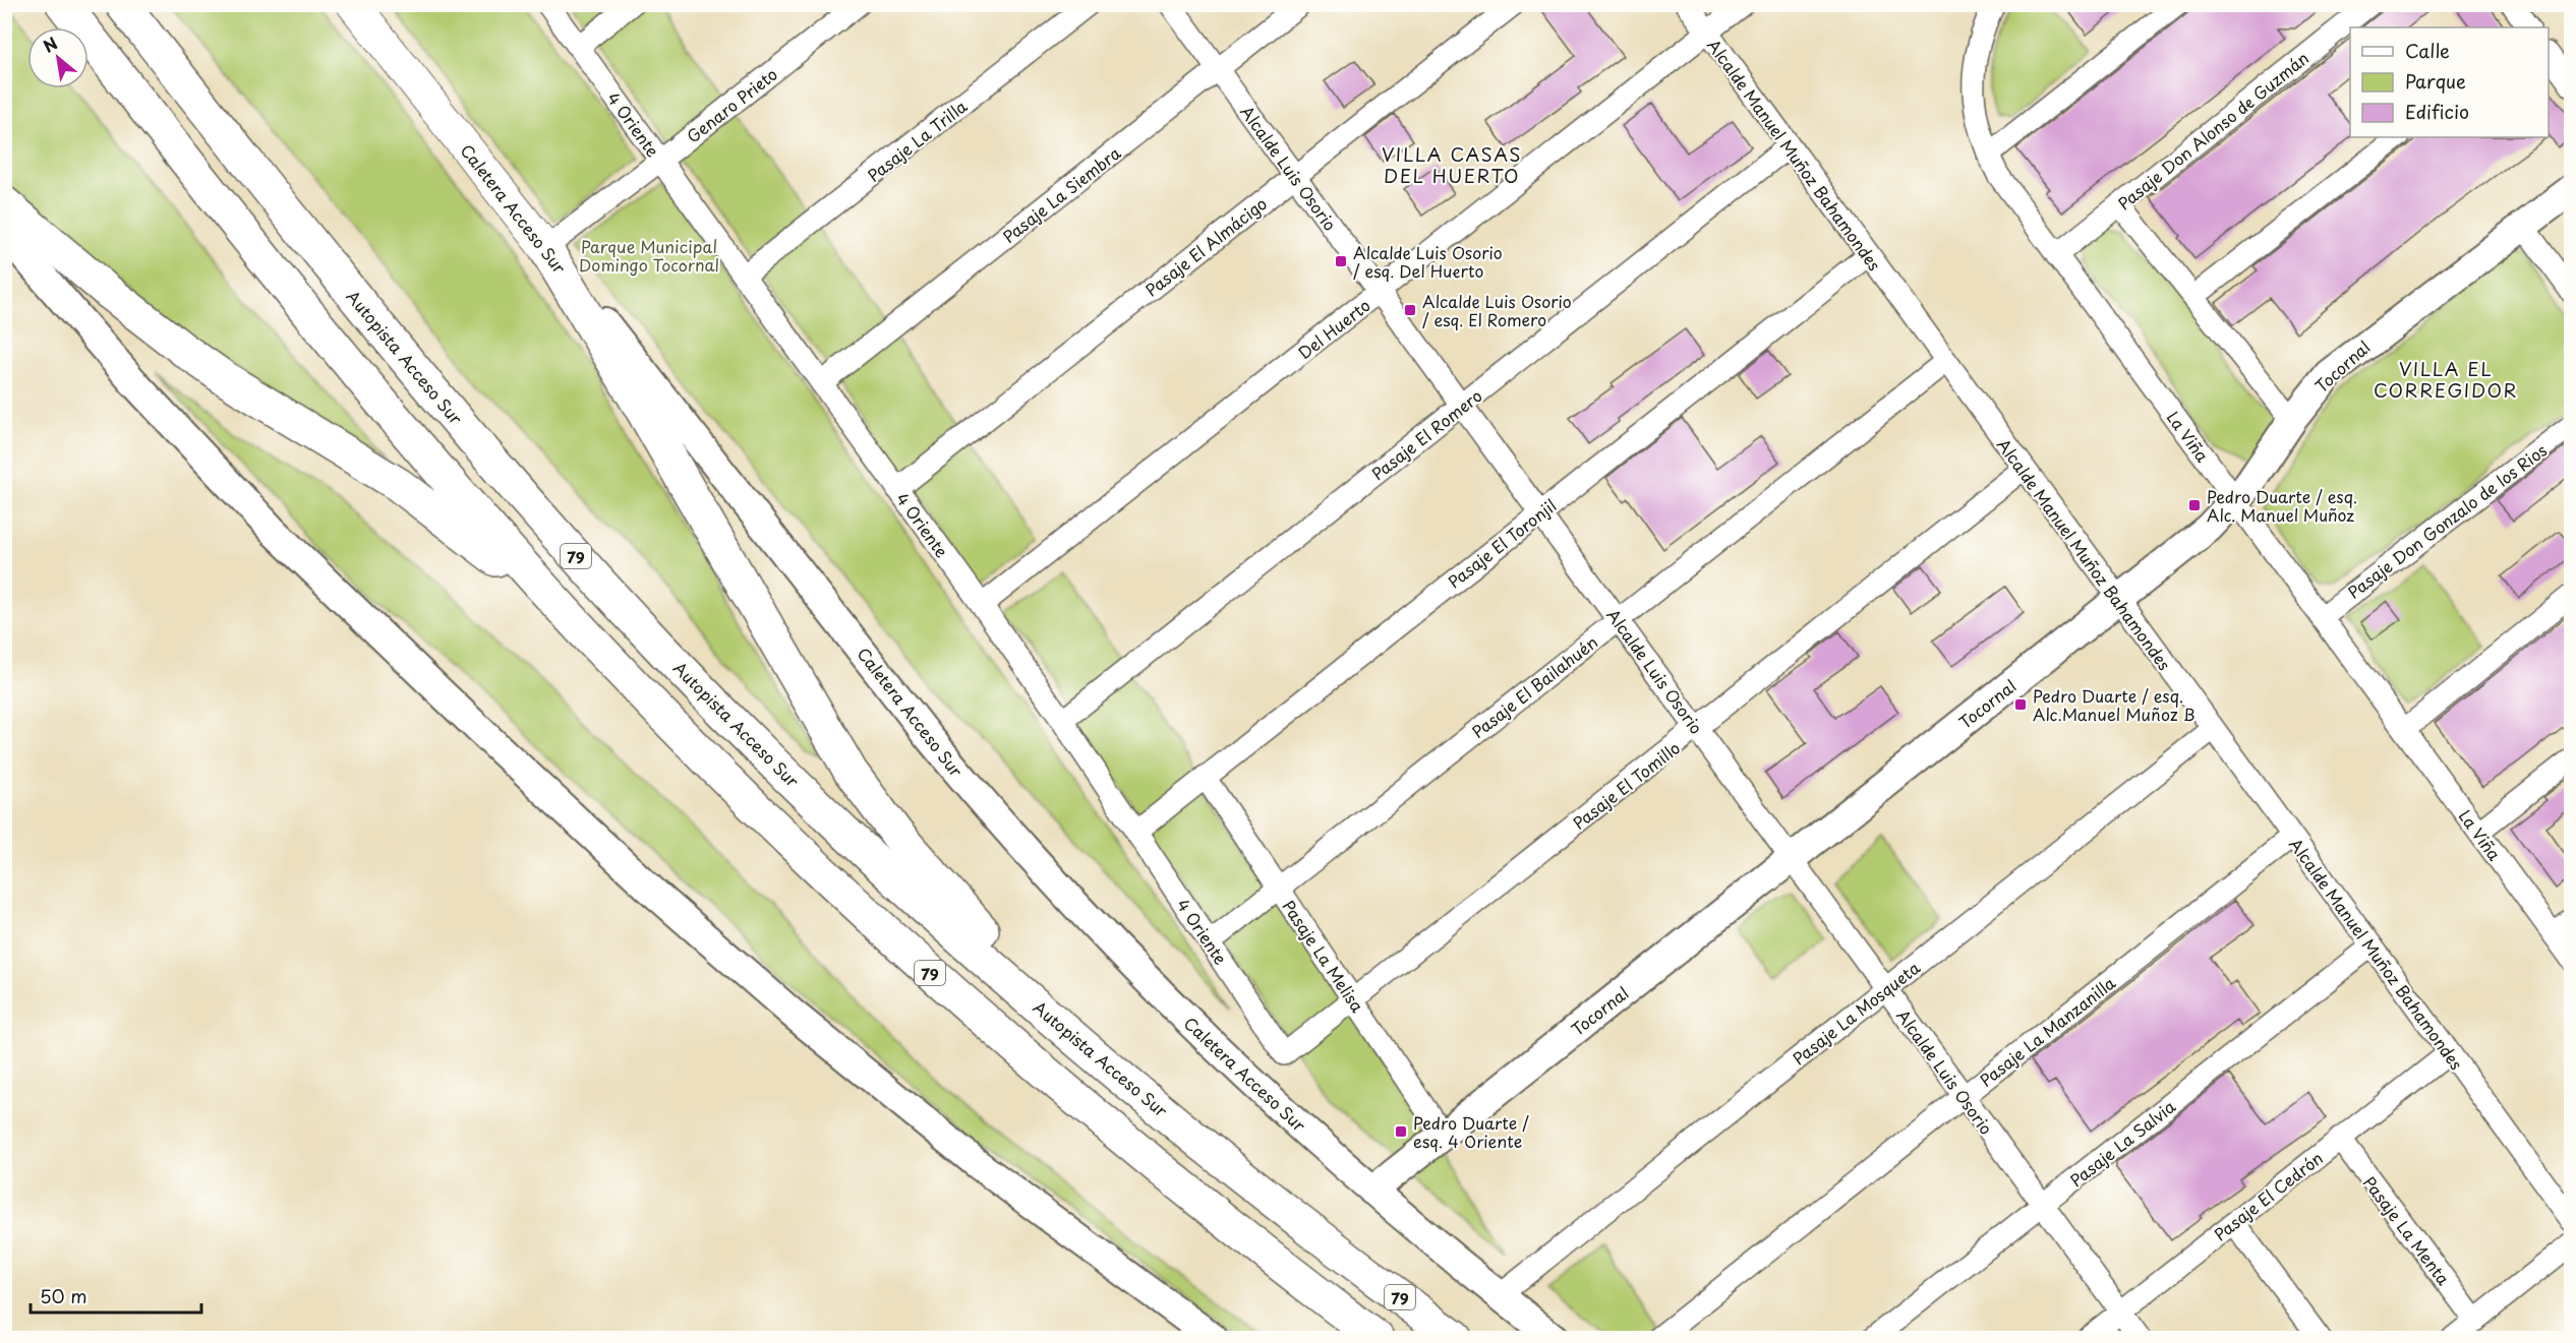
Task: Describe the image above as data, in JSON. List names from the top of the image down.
{
  "streets": {
    "highway": ["Autopista Acceso Sur", "79"],
    "main road": ["Caletera Acceso Sur", "Tocornal"],
    "street": [
      "Genaro Prieto",
      "4 Oriente",
      "Pasaje Don Alonso de Guzmán",
      "Pasaje La Trilla",
      "Alcalde Manuel Muñoz Bahamondes",
      "Alcalde Luis Osorio",
      "Pasaje La Siembra",
      "Pasaje El Almácigo",
      "Del Huerto",
      "Pasaje El Romero",
      "La Viña",
      "Pasaje Don Gonzalo de los Rios",
      "Pasaje El Toronjil",
      "Pasaje El Bailahuén",
      "Pasaje El Tomillo",
      "Pasaje La Melisa",
      "Pasaje La Mosqueta",
      "Pasaje La Manzanilla",
      "Pasaje La Salvia",
      "Pasaje El Cedrón",
      "Pasaje La Menta"
    ]
  },
  "crossings": [
    ["Genaro Prieto", "4 Oriente"],
    ["Genaro Prieto", "Caletera Acceso Sur"],
    ["4 Oriente", "Pasaje La Trilla"],
    ["4 Oriente", "Pasaje La Siembra"],
    ["4 Oriente", "Pasaje El Almácigo"],
    ["4 Oriente", "Del Huerto"],
    ["4 Oriente", "Pasaje El Romero"],
    ["4 Oriente", "Pasaje El Toronjil"],
    ["4 Oriente", "Pasaje El Bailahuén"],
    ["4 Oriente", "Pasaje El Tomillo"],
    ["Pasaje Don Alonso de Guzmán", "La Viña"],
    ["Alcalde Manuel Muñoz Bahamondes", "Del Huerto"],
    ["Alcalde Manuel Muñoz Bahamondes", "Tocornal"],
    ["Alcalde Manuel Muñoz Bahamondes", "Pasaje El Romero"],
    ["Alcalde Manuel Muñoz Bahamondes", "Pasaje El Toronjil"],
    ["Alcalde Manuel Muñoz Bahamondes", "Pasaje El Bailahuén"],
    ["Alcalde Manuel Muñoz Bahamondes", "Pasaje El Tomillo"],
    ["Alcalde Manuel Muñoz Bahamondes", "Pasaje La Mosqueta"],
    ["Alcalde Manuel Muñoz Bahamondes", "Pasaje La Manzanilla"],
    ["Alcalde Manuel Muñoz Bahamondes", "Pasaje La Salvia"],
    ["Alcalde Manuel Muñoz Bahamondes", "Pasaje El Cedrón"],
    ["Alcalde Luis Osorio", "Pasaje La Siembra"],
    ["Alcalde Luis Osorio", "Pasaje El Almácigo"],
    ["Alcalde Luis Osorio", "Del Huerto"],
    ["Alcalde Luis Osorio", "Tocornal"],
    ["Alcalde Luis Osorio", "Pasaje El Romero"],
    ["Alcalde Luis Osorio", "Pasaje El Toronjil"],
    ["Alcalde Luis Osorio", "Pasaje El Bailahuén"],
    ["Alcalde Luis Osorio", "Pasaje El Tomillo"],
    ["Alcalde Luis Osorio", "Pasaje La Mosqueta"],
    ["Alcalde Luis Osorio", "Pasaje La Manzanilla"],
    ["Alcalde Luis Osorio", "Pasaje La Salvia"],
    ["Alcalde Luis Osorio", "Pasaje El Cedrón"],
    ["Caletera Acceso Sur", "Tocornal"],
    ["Caletera Acceso Sur", "Pasaje La Mosqueta"],
    ["Tocornal", "La Viña"],
    ["Tocornal", "Pasaje La Melisa"],
    ["La Viña", "Pasaje Don Gonzalo de los Rios"],
    ["Pasaje El Toronjil", "Pasaje La Melisa"],
    ["Pasaje El Bailahuén", "Pasaje La Melisa"],
    ["Pasaje El Tomillo", "Pasaje La Melisa"],
    ["Pasaje El Cedrón", "Pasaje La Menta"]
  ],
  "districts": ["VILLA CASAS DEL HUERTO", "VILLA EL CORREGIDOR"],
  "parks": ["Parque Municipal Domingo Tocornal"],
  "places": {
    "transit": [
      "Alcalde Luis Osorio / esq. Del Huerto",
      "Alcalde Luis Osorio / esq. El Romero",
      "Pedro Duarte / esq. Alc. Manuel Muñoz",
      "Pedro Duarte / esq. Alc.Manuel Muñoz B",
      "Pedro Duarte / esq. 4 Oriente"
    ]
  },
  "legend": ["Calle", "Parque", "Edificio"],
  "scale_bar": "50 m",
  "north": "top left"
}
